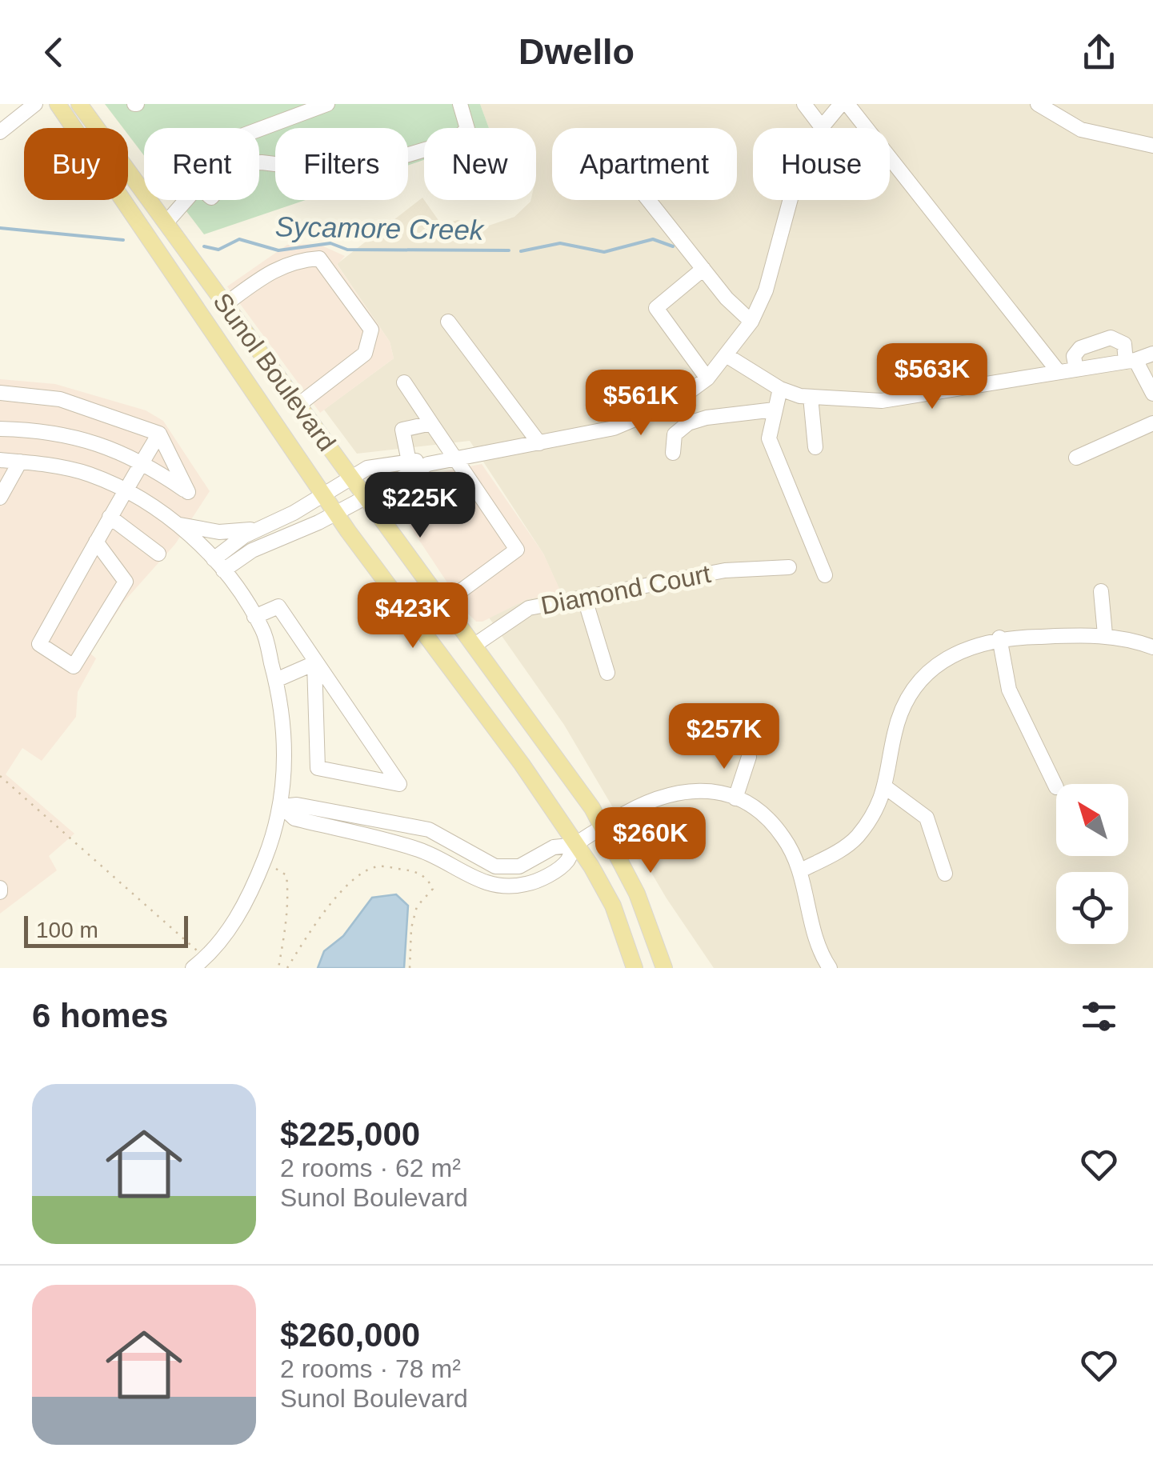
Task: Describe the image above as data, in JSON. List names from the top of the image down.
{
  "streets": {
    "main road": ["Sunol Boulevard"],
    "street": ["Diamond Court"]
  },
  "crossings": [
    ["Sunol Boulevard", "Diamond Court"]
  ],
  "water": ["Sycamore Creek"],
  "scale_bar": "100 m",
  "north": "top left",
  "page": {
    "header": "Dwello",
    "chip": [
      "Buy",
      "Rent",
      "Filters",
      "New",
      "Apartment",
      "House"
    ],
    "price": [
      "$563K",
      "$561K",
      "$225K",
      "$423K",
      "$257K",
      "$260K"
    ],
    "scale": "100 m",
    "heading": "6 homes",
    "list": [
      {
        "name": "$225,000",
        "note": "2 rooms · 62 m² · Sunol Boulevard"
      },
      {
        "name": "$260,000",
        "note": "2 rooms · 78 m² · Sunol Boulevard"
      }
    ]
  }
}
